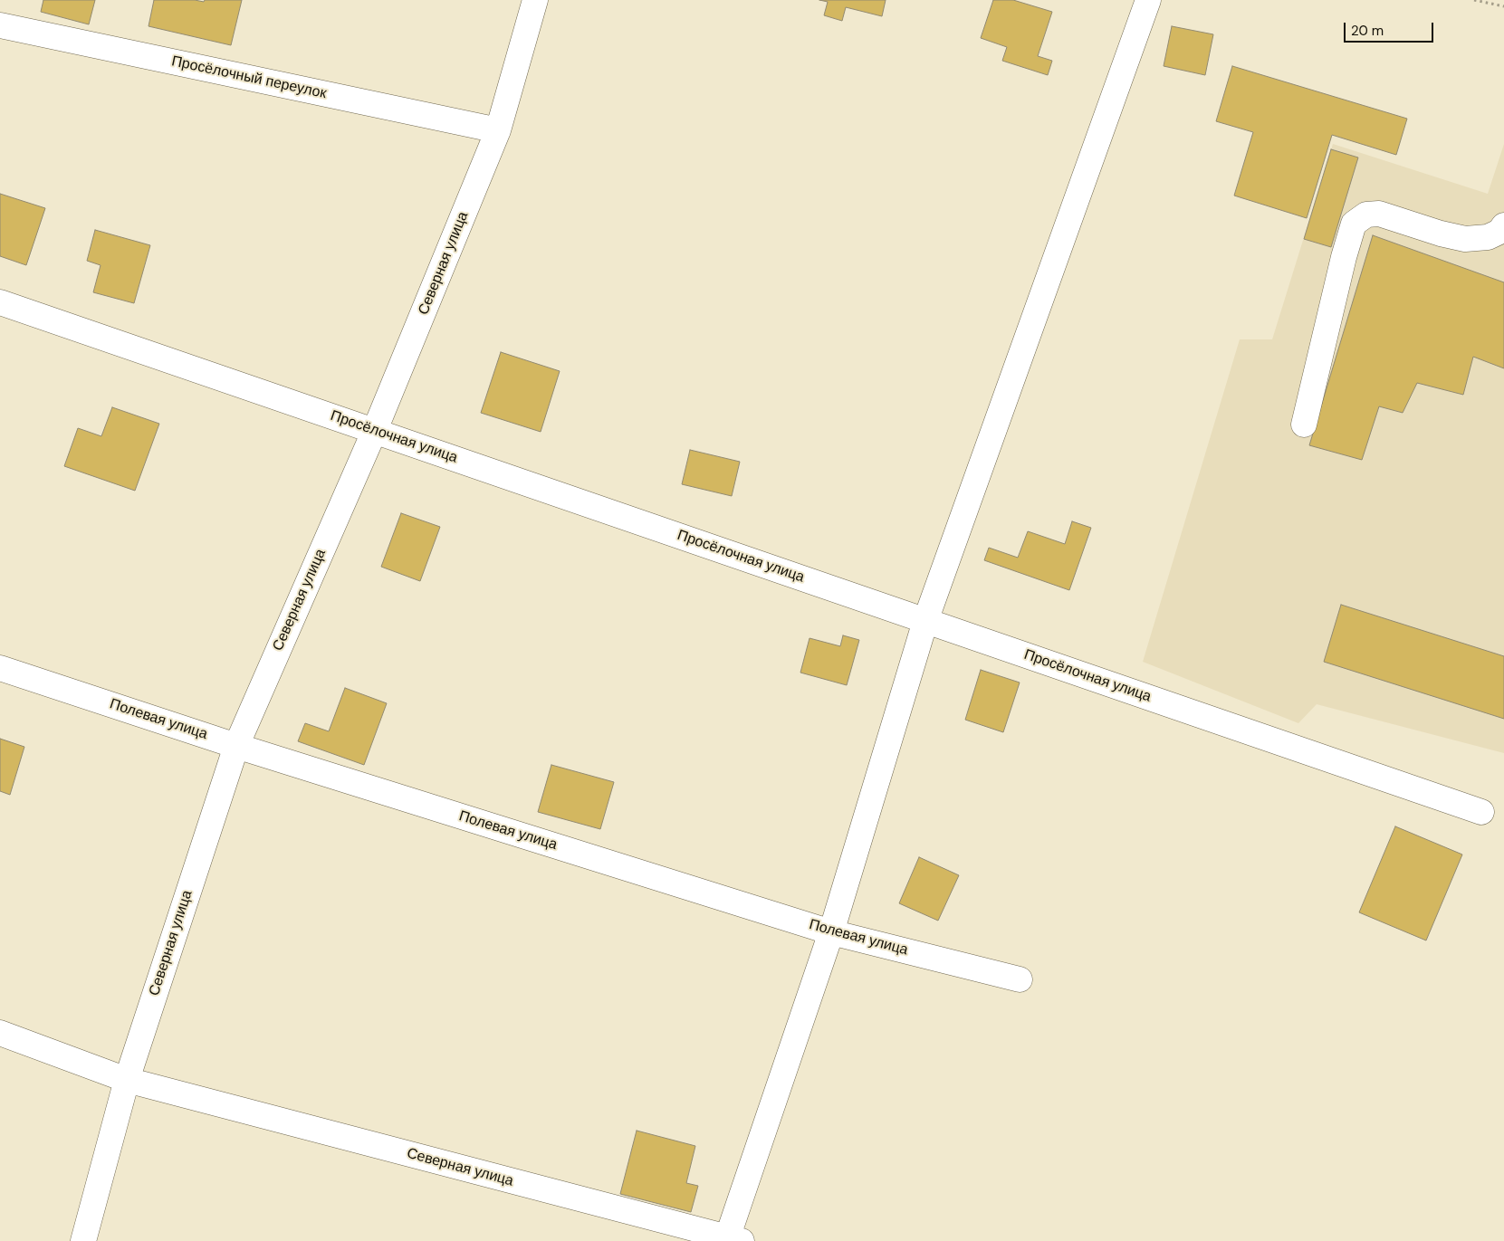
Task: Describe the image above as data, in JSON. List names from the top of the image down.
{
  "streets": {
    "street": [
      "Просёлочный переулок",
      "Северная улица",
      "Просёлочная улица",
      "Полевая улица"
    ]
  },
  "crossings": [
    ["Просёлочный переулок", "Северная улица"],
    ["Северная улица", "Просёлочная улица"],
    ["Северная улица", "Полевая улица"]
  ],
  "scale_bar": "20 m"
}
